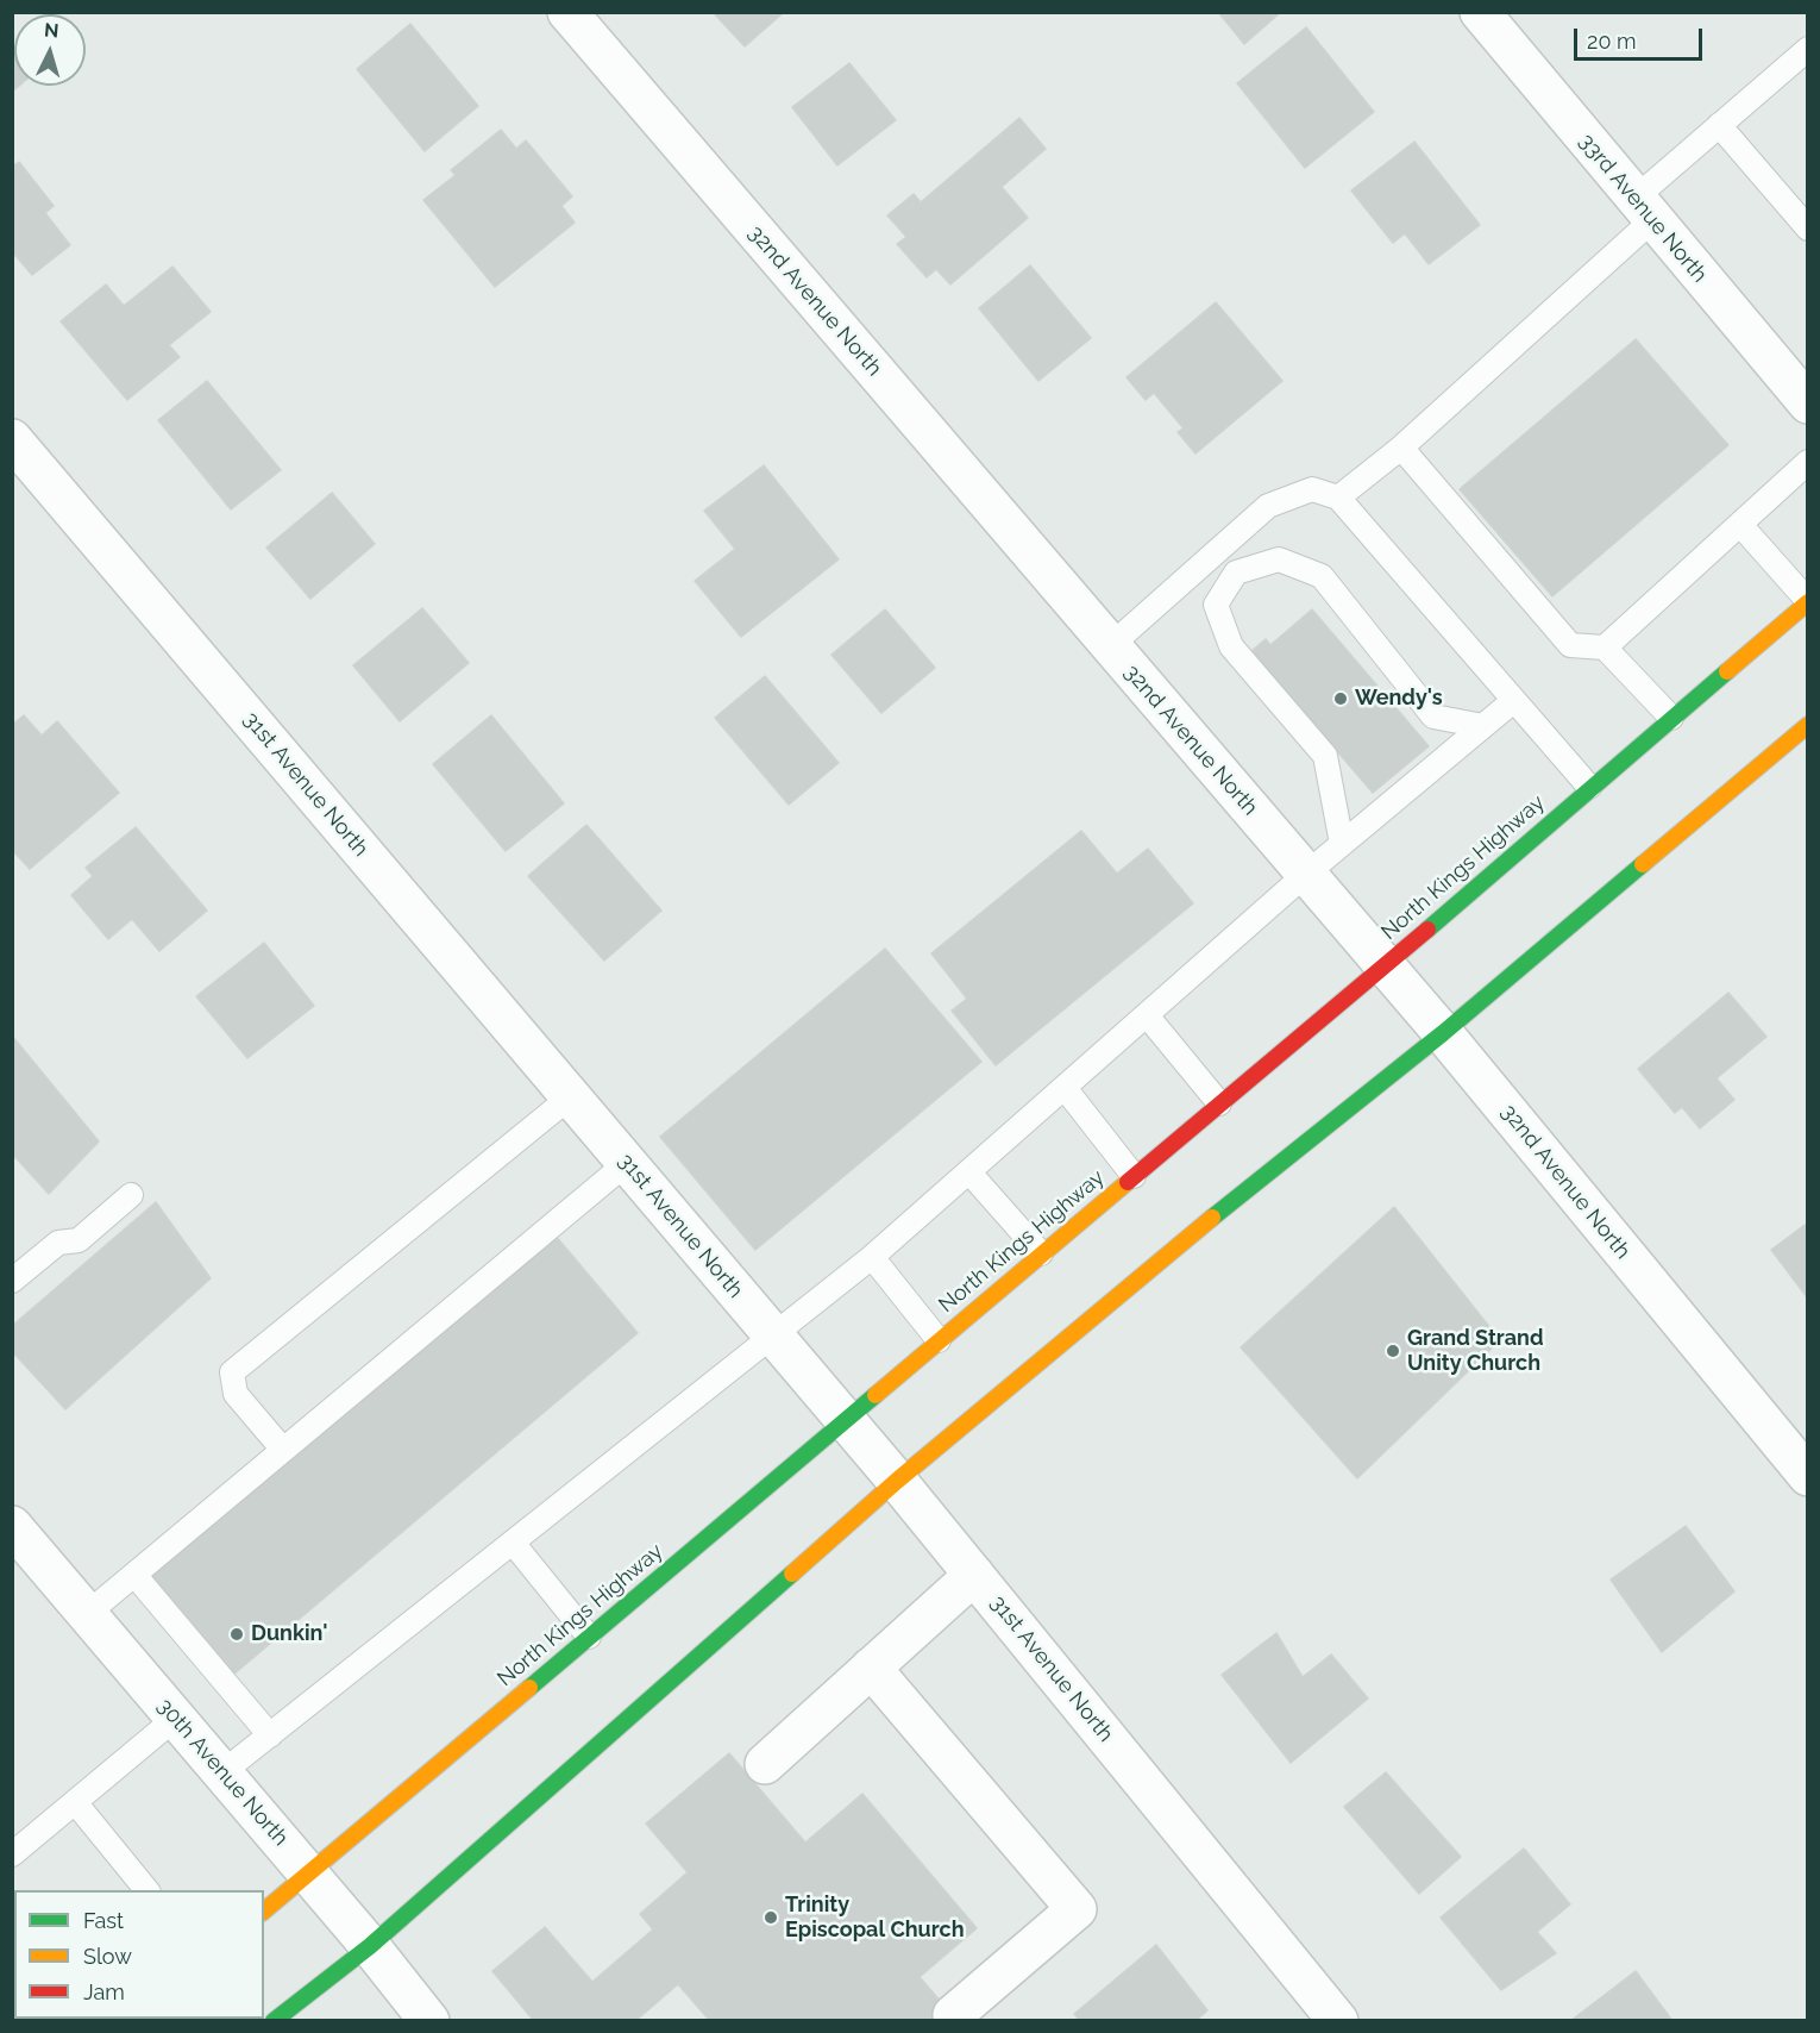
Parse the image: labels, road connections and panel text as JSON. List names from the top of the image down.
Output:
{
  "streets": {
    "main road": ["North Kings Highway"],
    "street": [
      "33rd Avenue North",
      "32nd Avenue North",
      "31st Avenue North",
      "30th Avenue North"
    ]
  },
  "crossings": [
    ["32nd Avenue North", "North Kings Highway"],
    ["31st Avenue North", "North Kings Highway"],
    ["North Kings Highway", "30th Avenue North"]
  ],
  "places": [
    "Wendy's",
    "Grand Strand Unity Church",
    "Dunkin'",
    "Trinity Episcopal Church"
  ],
  "legend": ["Fast", "Slow", "Jam"],
  "scale_bar": "20 m",
  "north": "top"
}
